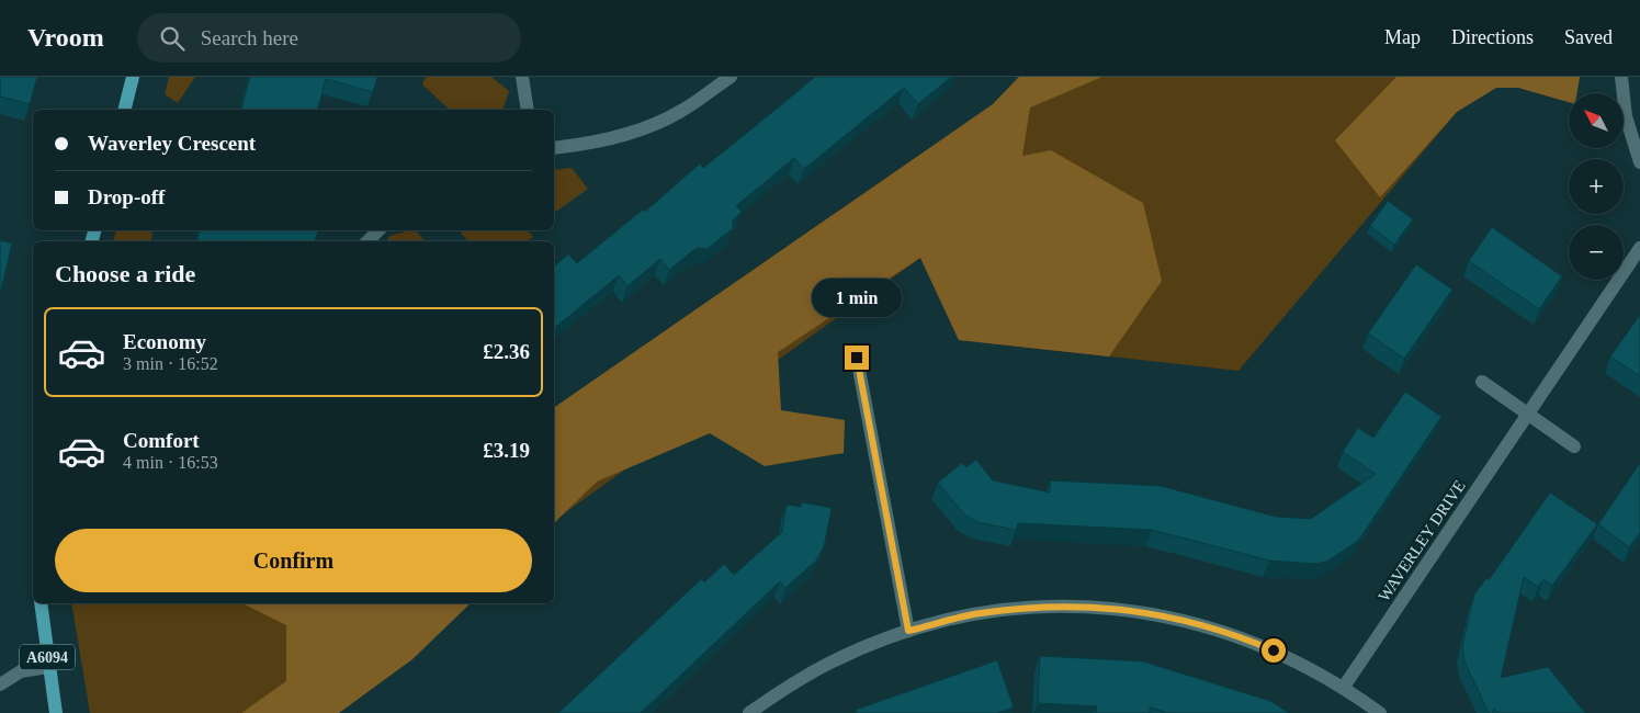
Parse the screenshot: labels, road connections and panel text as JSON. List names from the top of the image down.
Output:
{
  "streets": {
    "main road": ["A6094"],
    "street": ["WAVERLEY DRIVE"]
  },
  "north": "top left",
  "page": {
    "header": "Vroom",
    "search": "Search here",
    "nav": ["Map", "Directions", "Saved"],
    "map_buttons": ["+", "−"],
    "banner": ["Waverley Crescent", "Drop-off"],
    "heading": "Choose a ride",
    "bubble": "1 min",
    "list": [
      {
        "name": "Economy",
        "note": "3 min · 16:52",
        "value": "£2.36"
      },
      {
        "name": "Comfort",
        "note": "4 min · 16:53",
        "value": "£3.19"
      }
    ],
    "buttons": "Confirm"
  }
}
